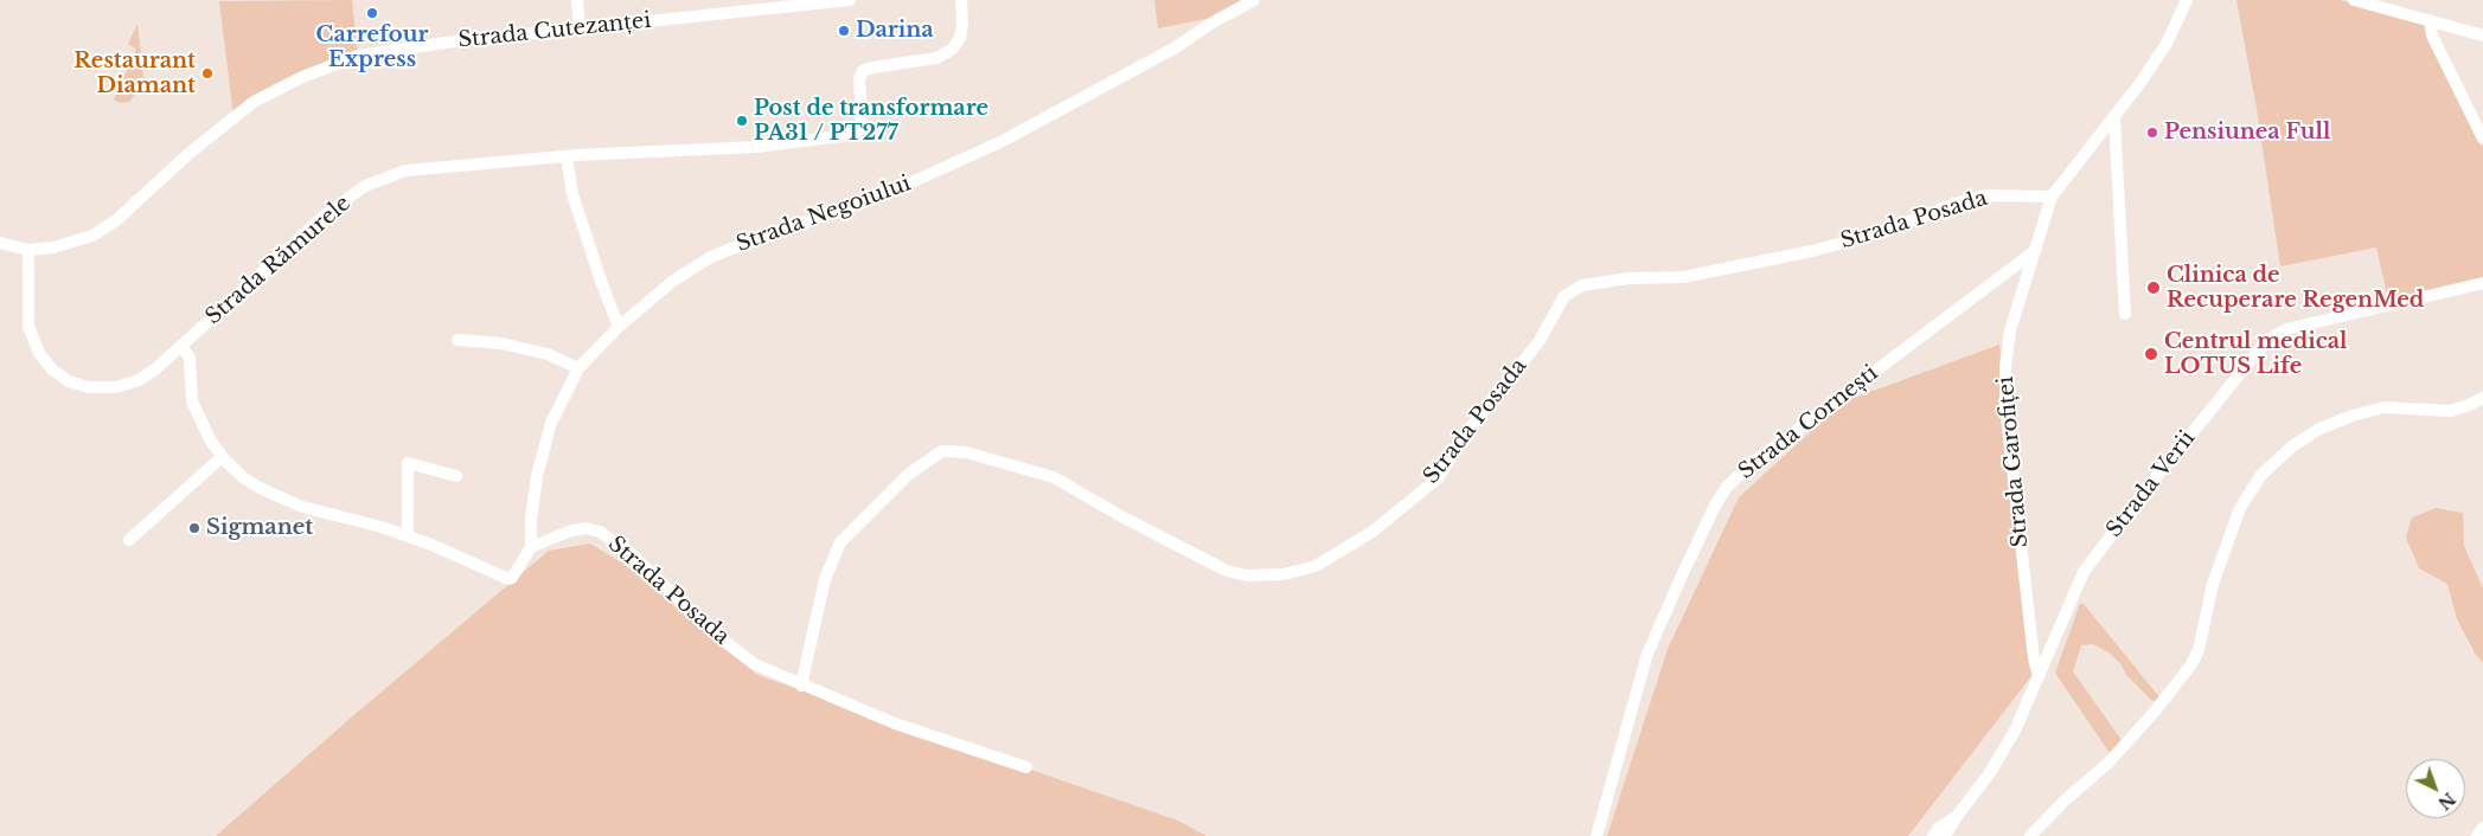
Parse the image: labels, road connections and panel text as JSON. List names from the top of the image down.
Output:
{
  "streets": {
    "street": [
      "Strada Cutezanței",
      "Strada Negoiului",
      "Strada Posada",
      "Strada Rămurele",
      "Strada Cornești",
      "Strada Garofiței",
      "Strada Verii"
    ]
  },
  "crossings": [
    ["Strada Cutezanței", "Strada Rămurele"],
    ["Strada Negoiului", "Strada Posada"],
    ["Strada Cornești", "Strada Garofiței"],
    ["Strada Garofiței", "Strada Verii"]
  ],
  "places": [
    "Carrefour Express",
    "Darina",
    "Restaurant Diamant",
    "Post de transformare PA31 / PT277",
    "Pensiunea Full",
    "Clinica de Recuperare RegenMed",
    "Centrul medical LOTUS Life",
    "Sigmanet"
  ],
  "north": "bottom right"
}
